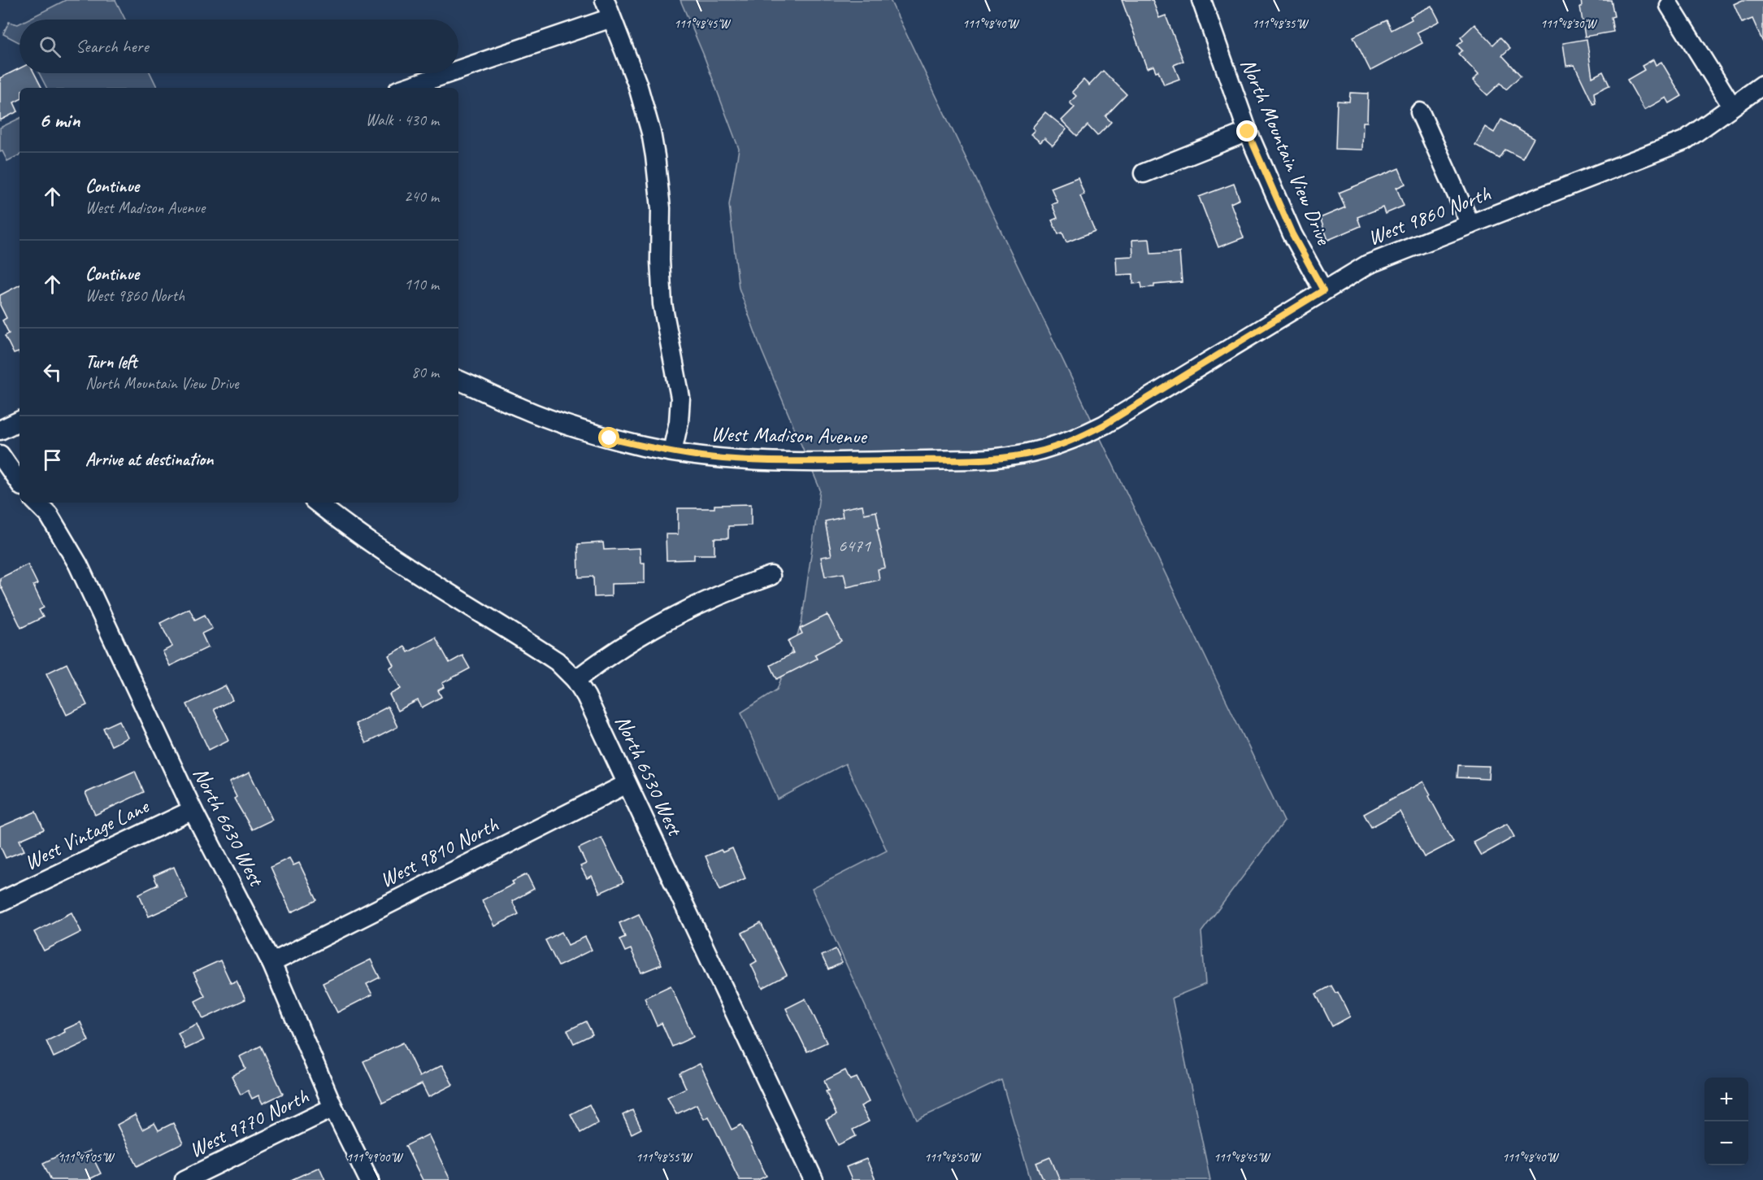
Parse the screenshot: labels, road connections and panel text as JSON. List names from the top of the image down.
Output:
{
  "streets": {
    "street": [
      "North Mountain View Drive",
      "West 9860 North",
      "West Madison Avenue",
      "North 6530 West",
      "North 6630 West",
      "West Vintage Lane",
      "West 9810 North",
      "West 9770 North"
    ]
  },
  "crossings": [
    ["North Mountain View Drive", "West 9860 North"],
    ["West 9860 North", "West Madison Avenue"],
    ["North 6530 West", "West 9810 North"],
    ["North 6630 West", "West Vintage Lane"],
    ["North 6630 West", "West 9810 North"],
    ["North 6630 West", "West 9770 North"]
  ],
  "house_numbers": ["6471"],
  "page": {
    "search": "Search here",
    "heading": ["6 min", "Walk · 430 m"],
    "list": [
      ["Continue", "West Madison Avenue", "240 m"],
      ["Continue", "West 9860 North", "110 m"],
      ["Turn left", "North Mountain View Drive", "80 m"],
      "Arrive at destination"
    ],
    "map_buttons": ["+", "−"]
  },
  "coordinates": [
    "111°48'35\"W",
    "111°48'30\"W",
    "111°48'45\"W",
    "111°48'40\"W",
    "111°49'05\"W",
    "111°49'00\"W",
    "111°48'55\"W",
    "111°48'50\"W"
  ]
}
